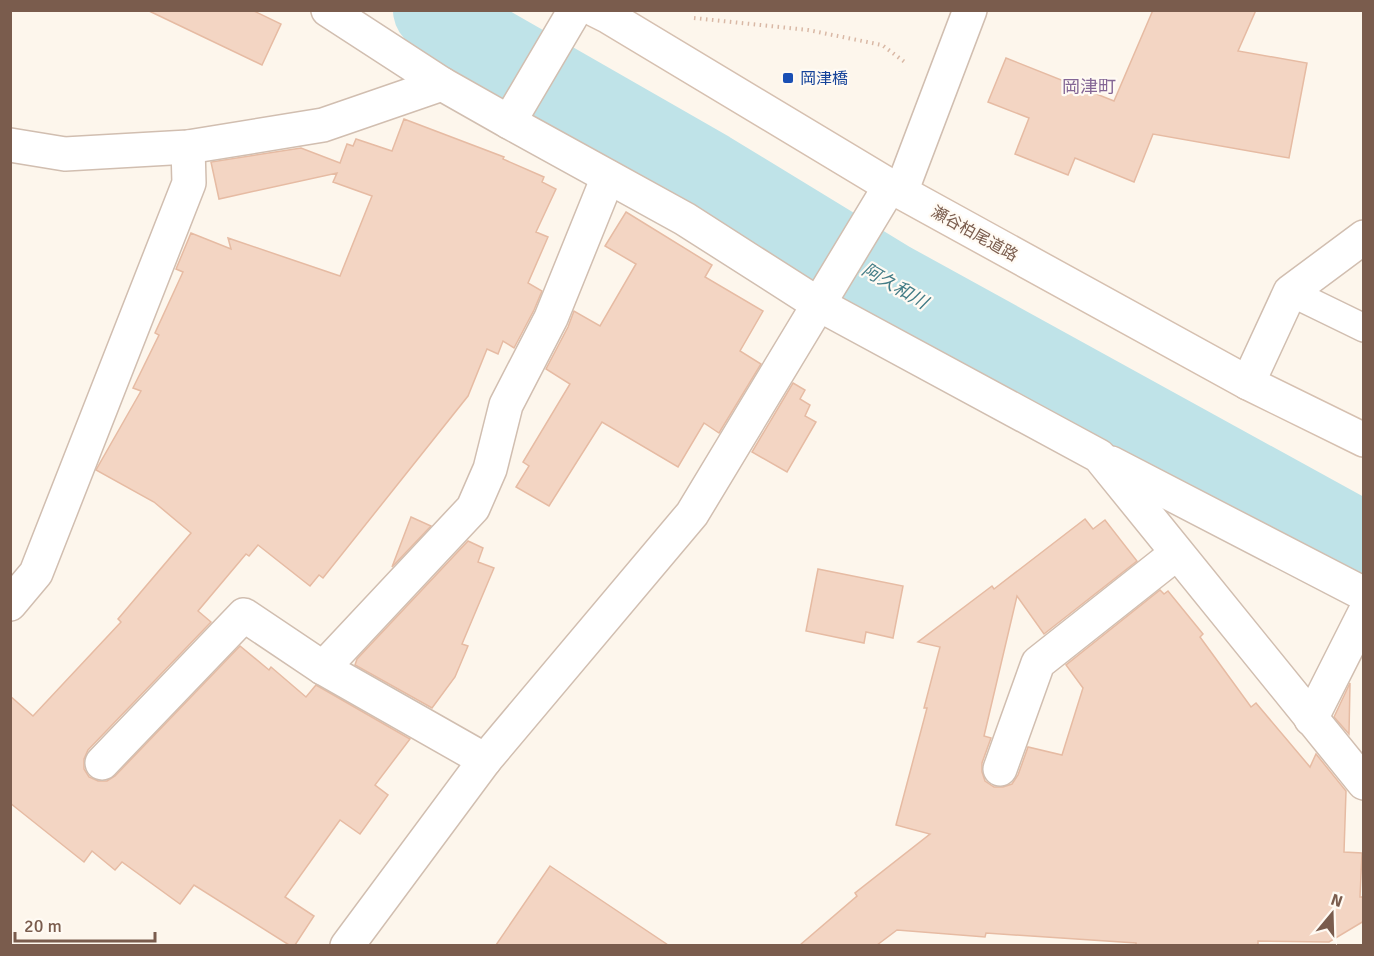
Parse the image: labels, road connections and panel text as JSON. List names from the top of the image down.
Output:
{
  "streets": {
    "street": ["瀬谷柏尾道路"]
  },
  "districts": ["岡津町"],
  "water": ["阿久和川"],
  "places": {
    "transit": ["岡津橋"]
  },
  "scale_bar": "20 m",
  "north": "top"
}
